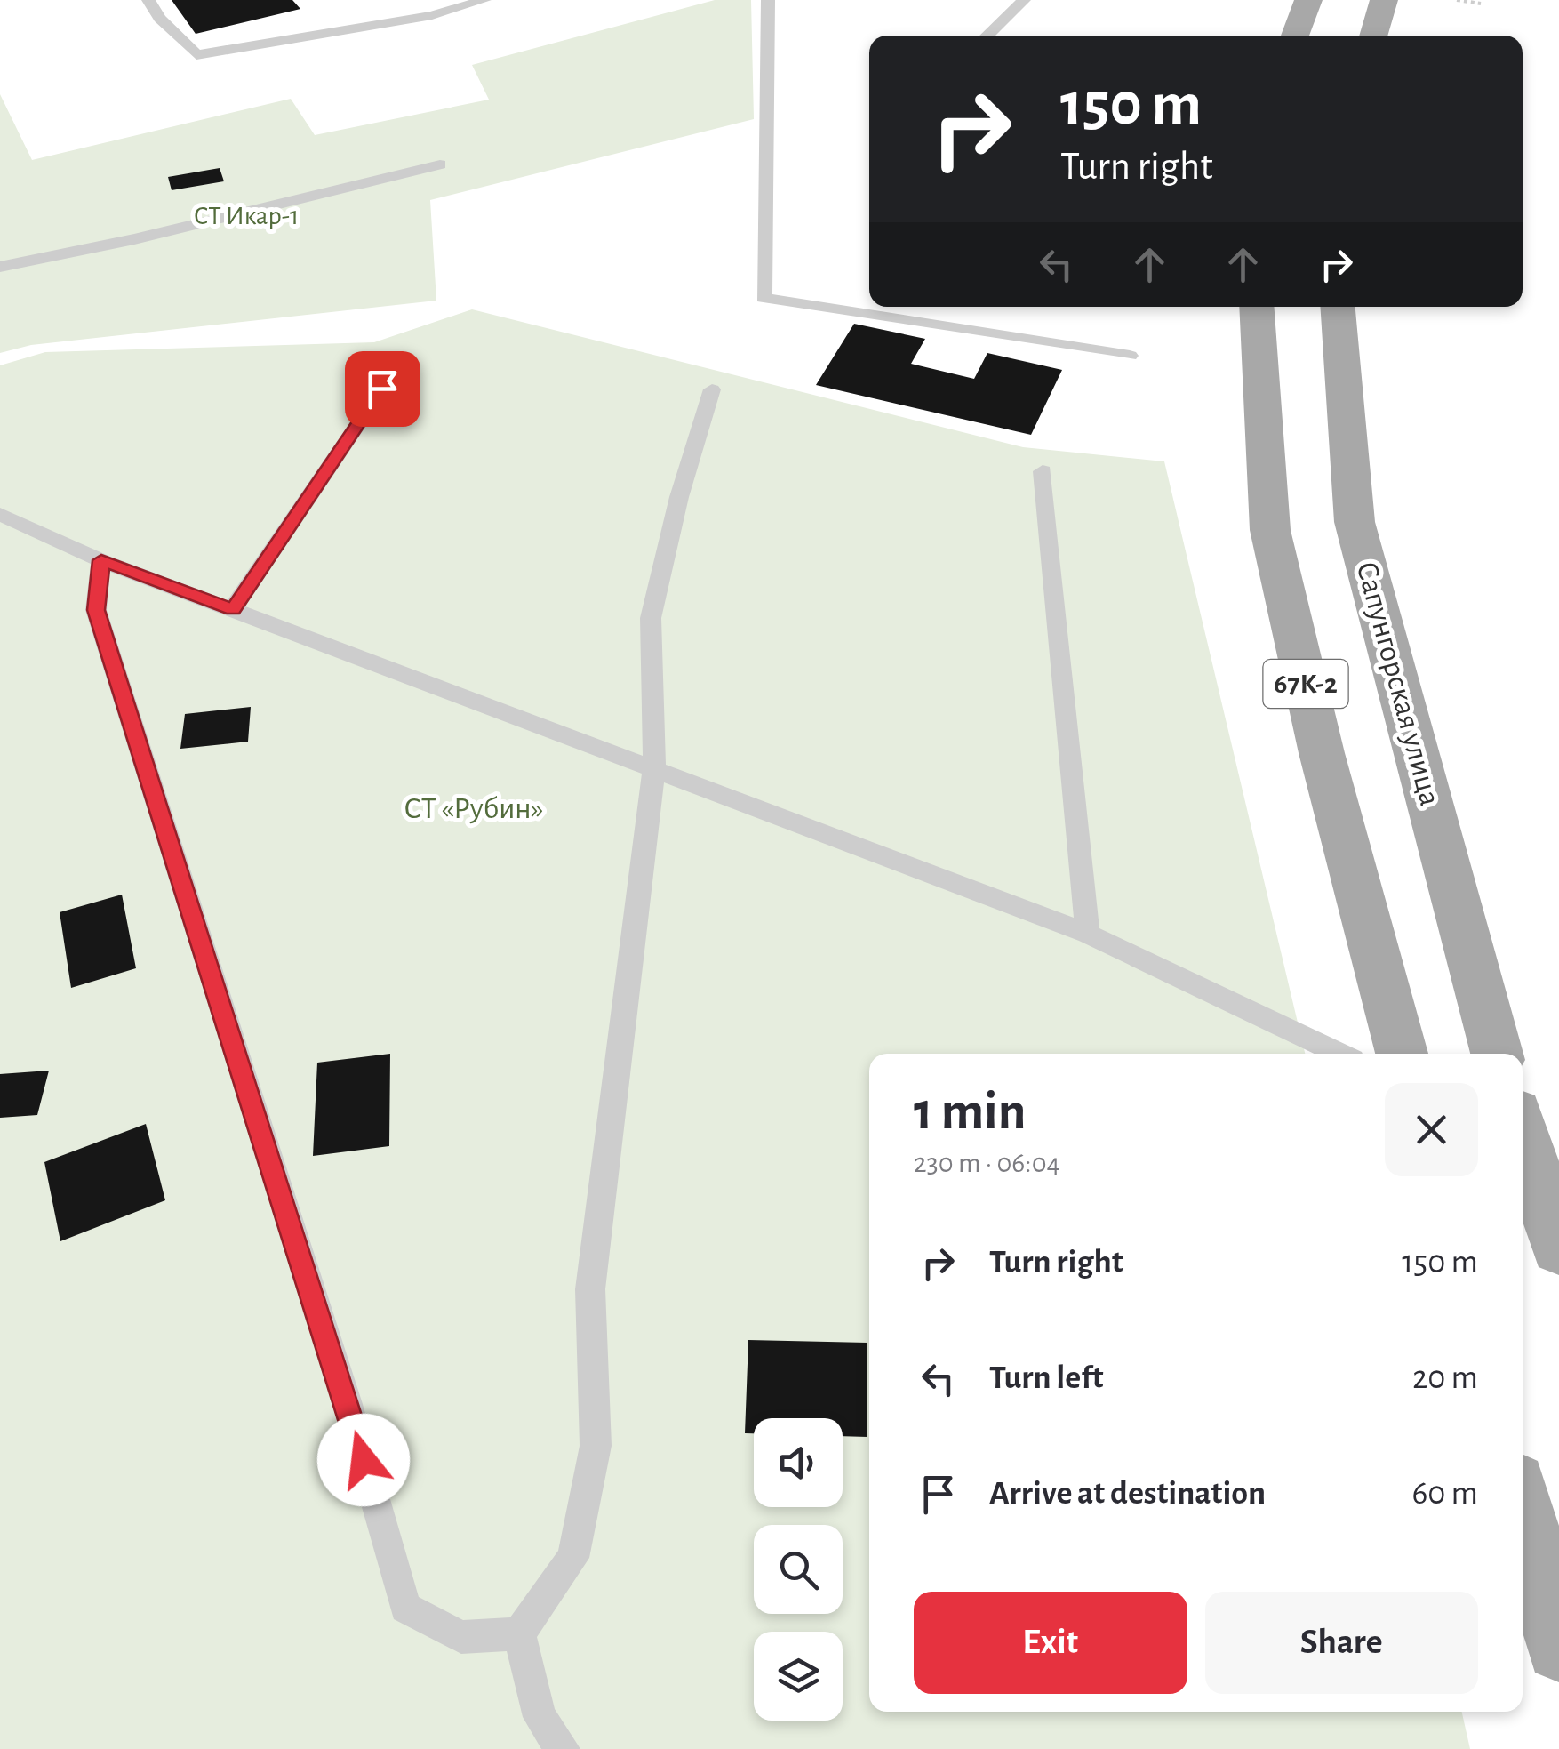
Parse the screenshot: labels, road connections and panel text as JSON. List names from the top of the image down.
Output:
{
  "streets": {
    "main road": ["67К-2", "Сапунгорская улица"]
  },
  "parks": ["СТ Икар-1", "СТ «Рубин»"],
  "page": {
    "turn": ["150 m", "Turn right"],
    "heading": ["1 min", "230 m · 06:04"],
    "list": [
      {
        "name": "Turn right",
        "value": "150 m"
      },
      {
        "name": "Turn left",
        "value": "20 m"
      },
      {
        "name": "Arrive at destination",
        "value": "60 m"
      }
    ],
    "buttons": ["Exit", "Share"]
  }
}
